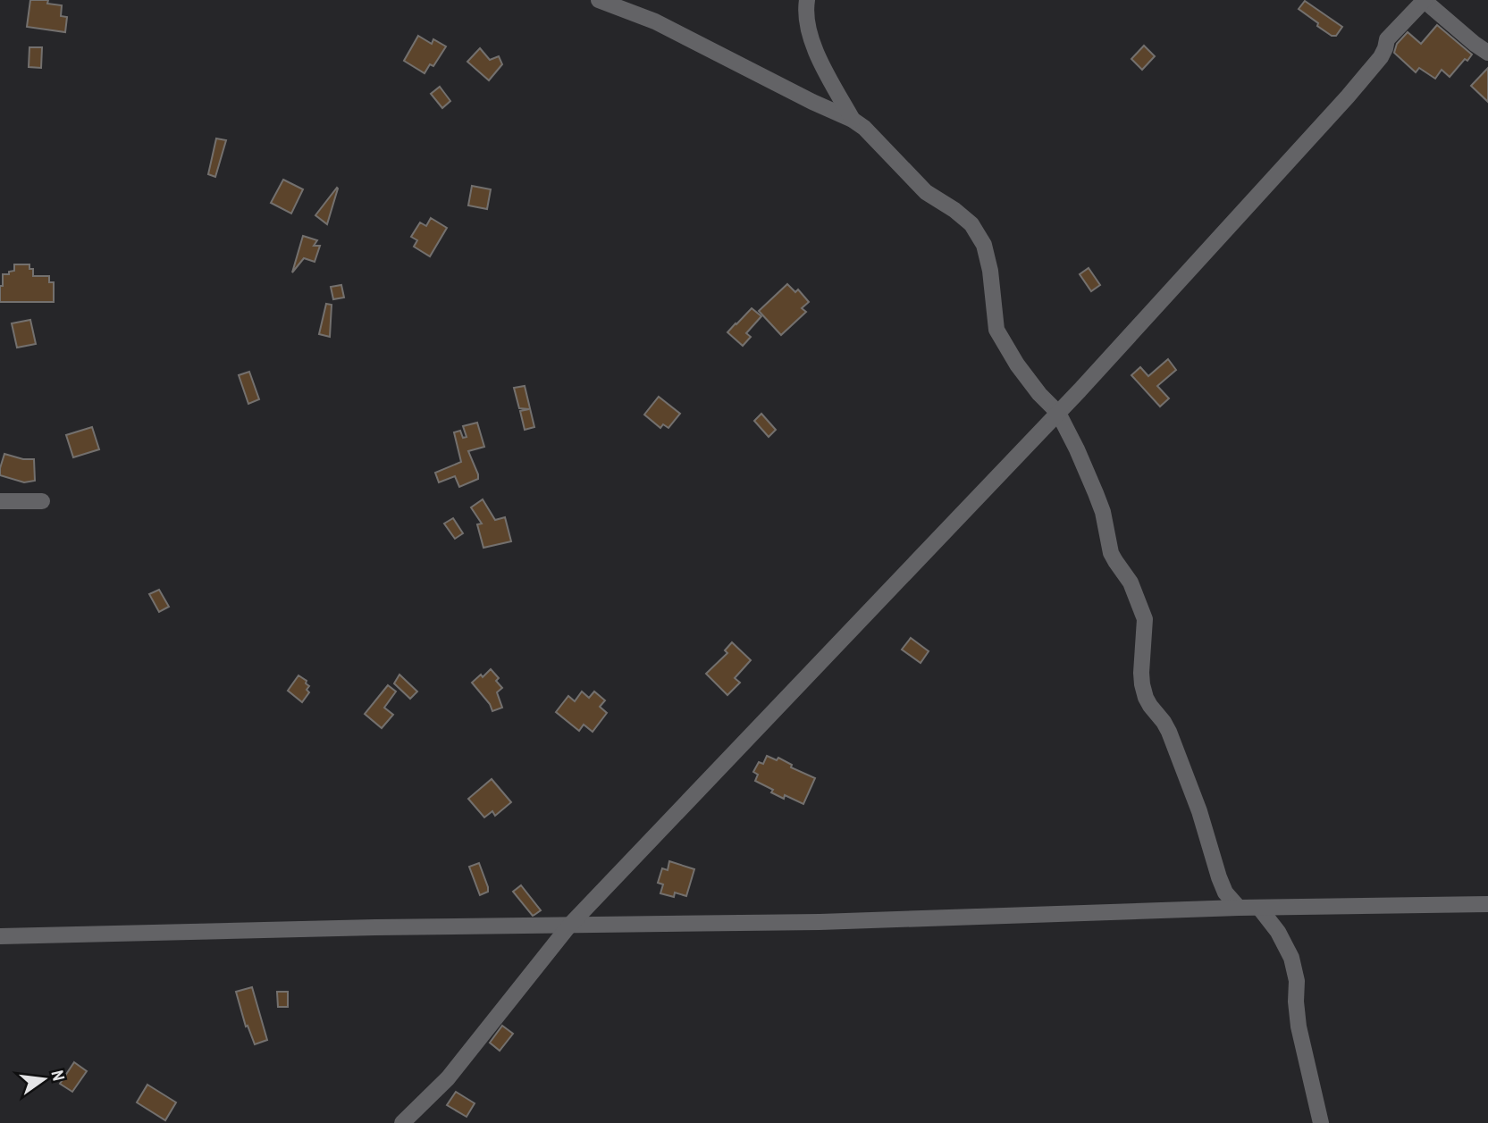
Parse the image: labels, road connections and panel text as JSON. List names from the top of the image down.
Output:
{
  "north": "right"
}
